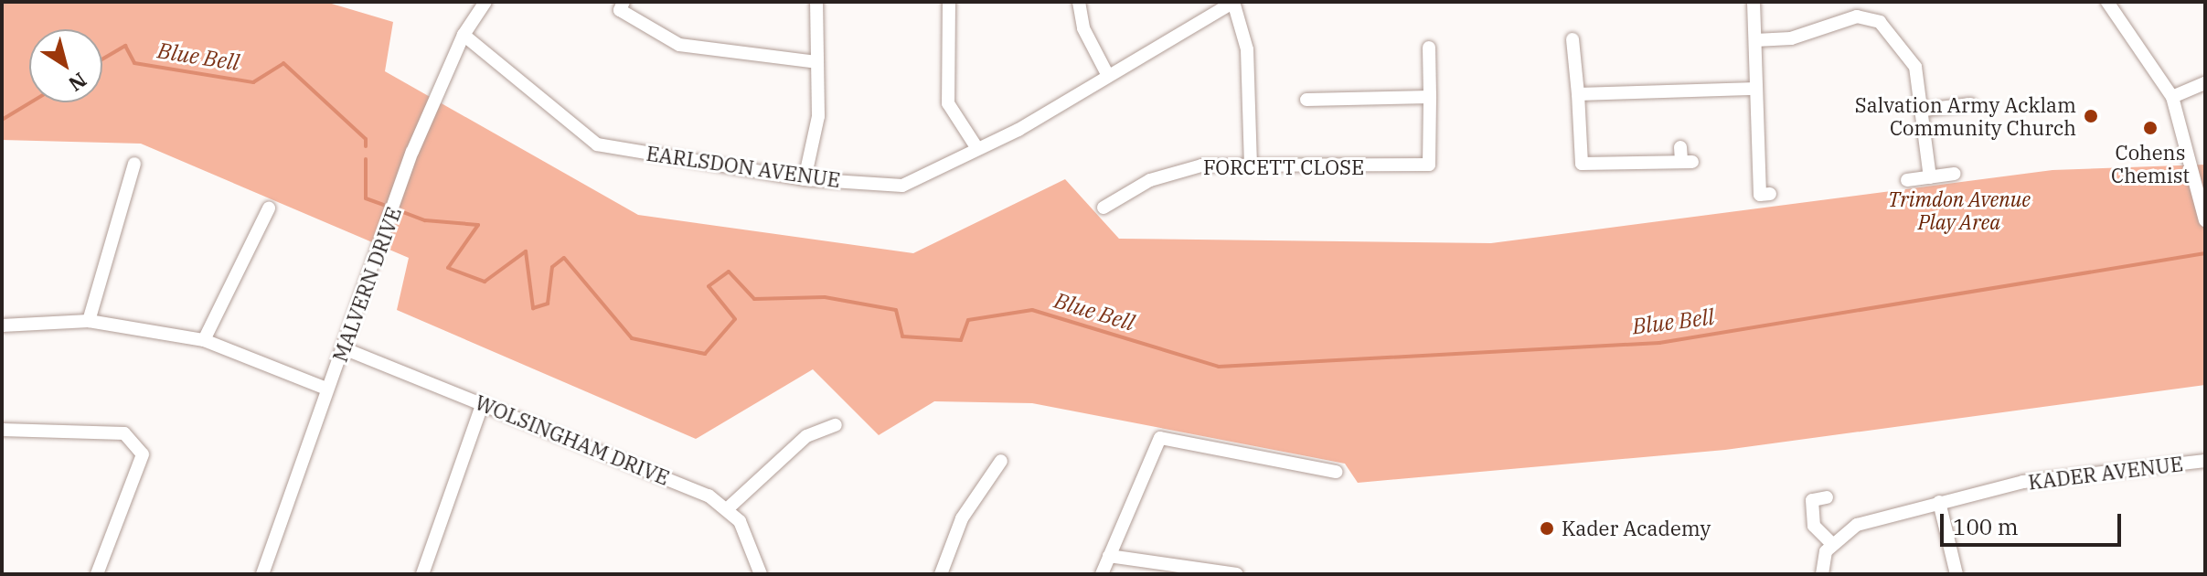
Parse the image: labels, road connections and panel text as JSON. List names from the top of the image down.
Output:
{
  "streets": {
    "street": [
      "EARLSDON AVENUE",
      "FORCETT CLOSE",
      "MALVERN DRIVE",
      "WOLSINGHAM DRIVE",
      "KADER AVENUE"
    ]
  },
  "crossings": [
    ["EARLSDON AVENUE", "MALVERN DRIVE"],
    ["MALVERN DRIVE", "WOLSINGHAM DRIVE"]
  ],
  "water": ["Blue Bell"],
  "parks": ["Trimdon Avenue Play Area"],
  "places": ["Salvation Army Acklam Community Church", "Cohens Chemist", "Kader Academy"],
  "scale_bar": "100 m",
  "north": "bottom right"
}
